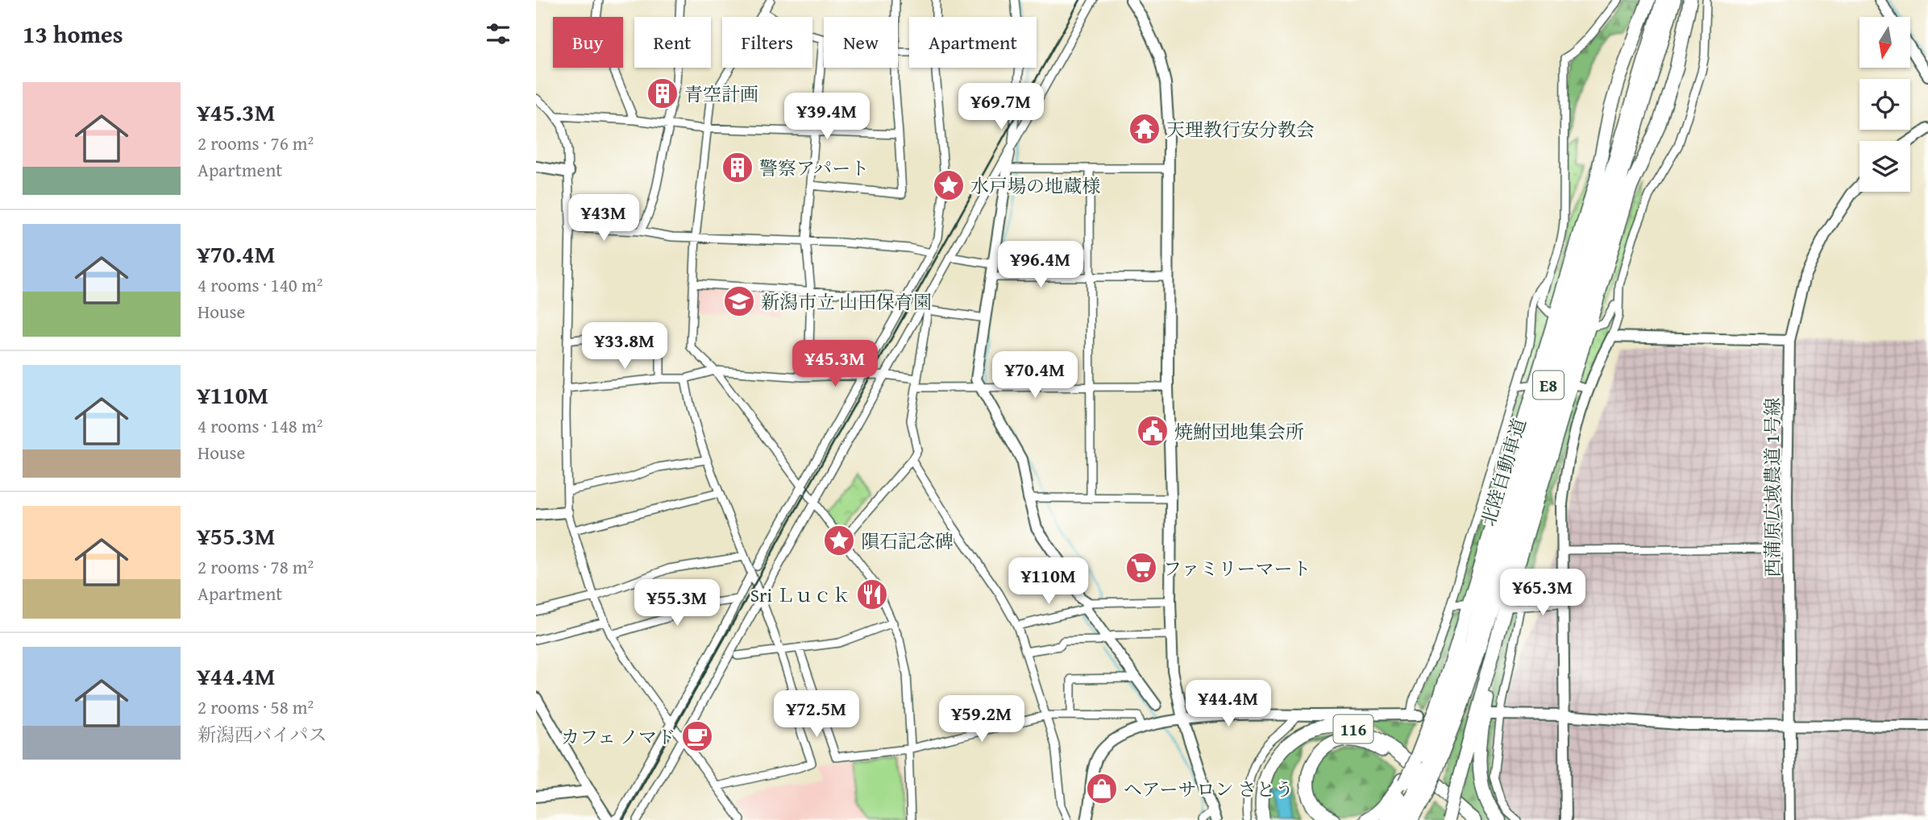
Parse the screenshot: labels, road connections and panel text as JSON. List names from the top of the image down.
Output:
{
  "streets": {
    "highway": ["E8", "北陸自動車道", "116"],
    "street": ["西蒲原広域農道 1号線"]
  },
  "places": {
    "building": ["青空計画", "警察アパート"],
    "temple": ["天理教行安分教会"],
    "place": ["水戸場の地蔵様", "隕石記念碑"],
    "school or university": ["新潟市立 山田保育園"],
    "public building": ["焼鮒団地集会所"],
    "supermarket": ["ファミリーマート"],
    "restaurant": ["Sri Ｌｕｃｋ"],
    "cafe": ["カフェ ノマド"],
    "shop": ["ヘアーサロン さとう"]
  },
  "north": "bottom",
  "page": {
    "heading": "13 homes",
    "chip": [
      "Buy",
      "Rent",
      "Filters",
      "New",
      "Apartment"
    ],
    "list": [
      {
        "name": "¥45.3M",
        "note": "2 rooms · 76 m² · Apartment"
      },
      {
        "name": "¥70.4M",
        "note": "4 rooms · 140 m² · House"
      },
      {
        "name": "¥110M",
        "note": "4 rooms · 148 m² · House"
      },
      {
        "name": "¥55.3M",
        "note": "2 rooms · 78 m² · Apartment"
      },
      {
        "name": "¥44.4M",
        "note": "2 rooms · 58 m² · 新潟西バイパス"
      }
    ],
    "price": [
      "¥69.7M",
      "¥39.4M",
      "¥43M",
      "¥96.4M",
      "¥33.8M",
      "¥45.3M",
      "¥70.4M",
      "¥110M",
      "¥65.3M",
      "¥55.3M",
      "¥44.4M",
      "¥72.5M",
      "¥59.2M"
    ]
  }
}
